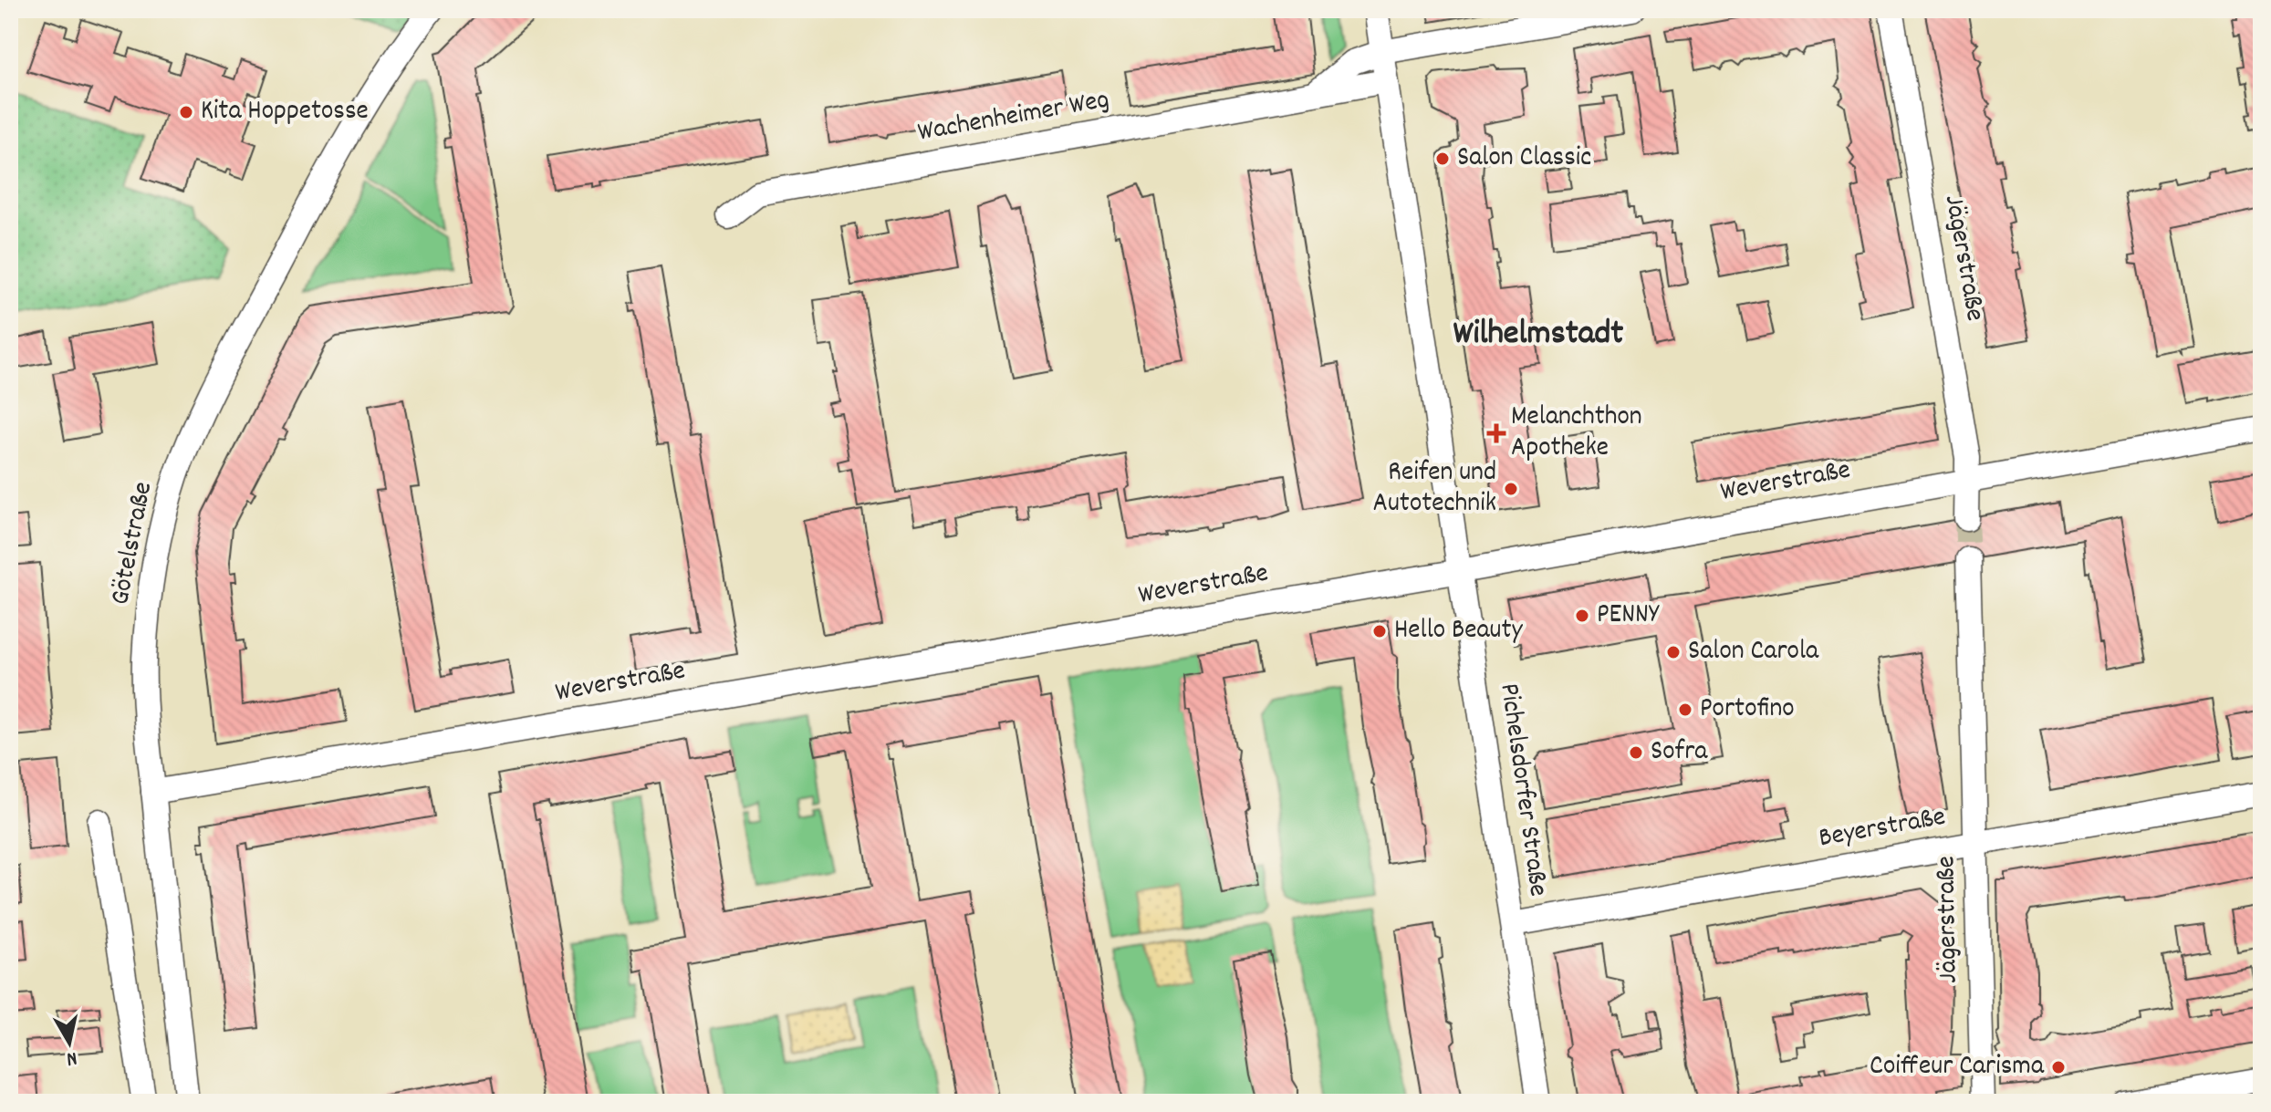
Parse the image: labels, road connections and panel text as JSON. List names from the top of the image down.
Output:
{
  "streets": {
    "street": [
      "Wachenheimer Weg",
      "Jägerstraße",
      "Weverstraße",
      "Götelstraße",
      "Pichelsdorfer Straße",
      "Beyerstraße"
    ]
  },
  "crossings": [
    ["Wachenheimer Weg", "Pichelsdorfer Straße"],
    ["Jägerstraße", "Weverstraße"],
    ["Jägerstraße", "Beyerstraße"],
    ["Weverstraße", "Götelstraße"],
    ["Weverstraße", "Pichelsdorfer Straße"],
    ["Pichelsdorfer Straße", "Beyerstraße"]
  ],
  "districts": ["Wilhelmstadt"],
  "places": {
    "other": [
      "Kita Hoppetosse",
      "Salon Classic",
      "Reifen und Autotechnik",
      "PENNY",
      "Hello Beauty",
      "Salon Carola",
      "Portofino",
      "Sofra",
      "Coiffeur Carisma"
    ],
    "health": ["Melanchthon Apotheke"]
  },
  "north": "bottom"
}
